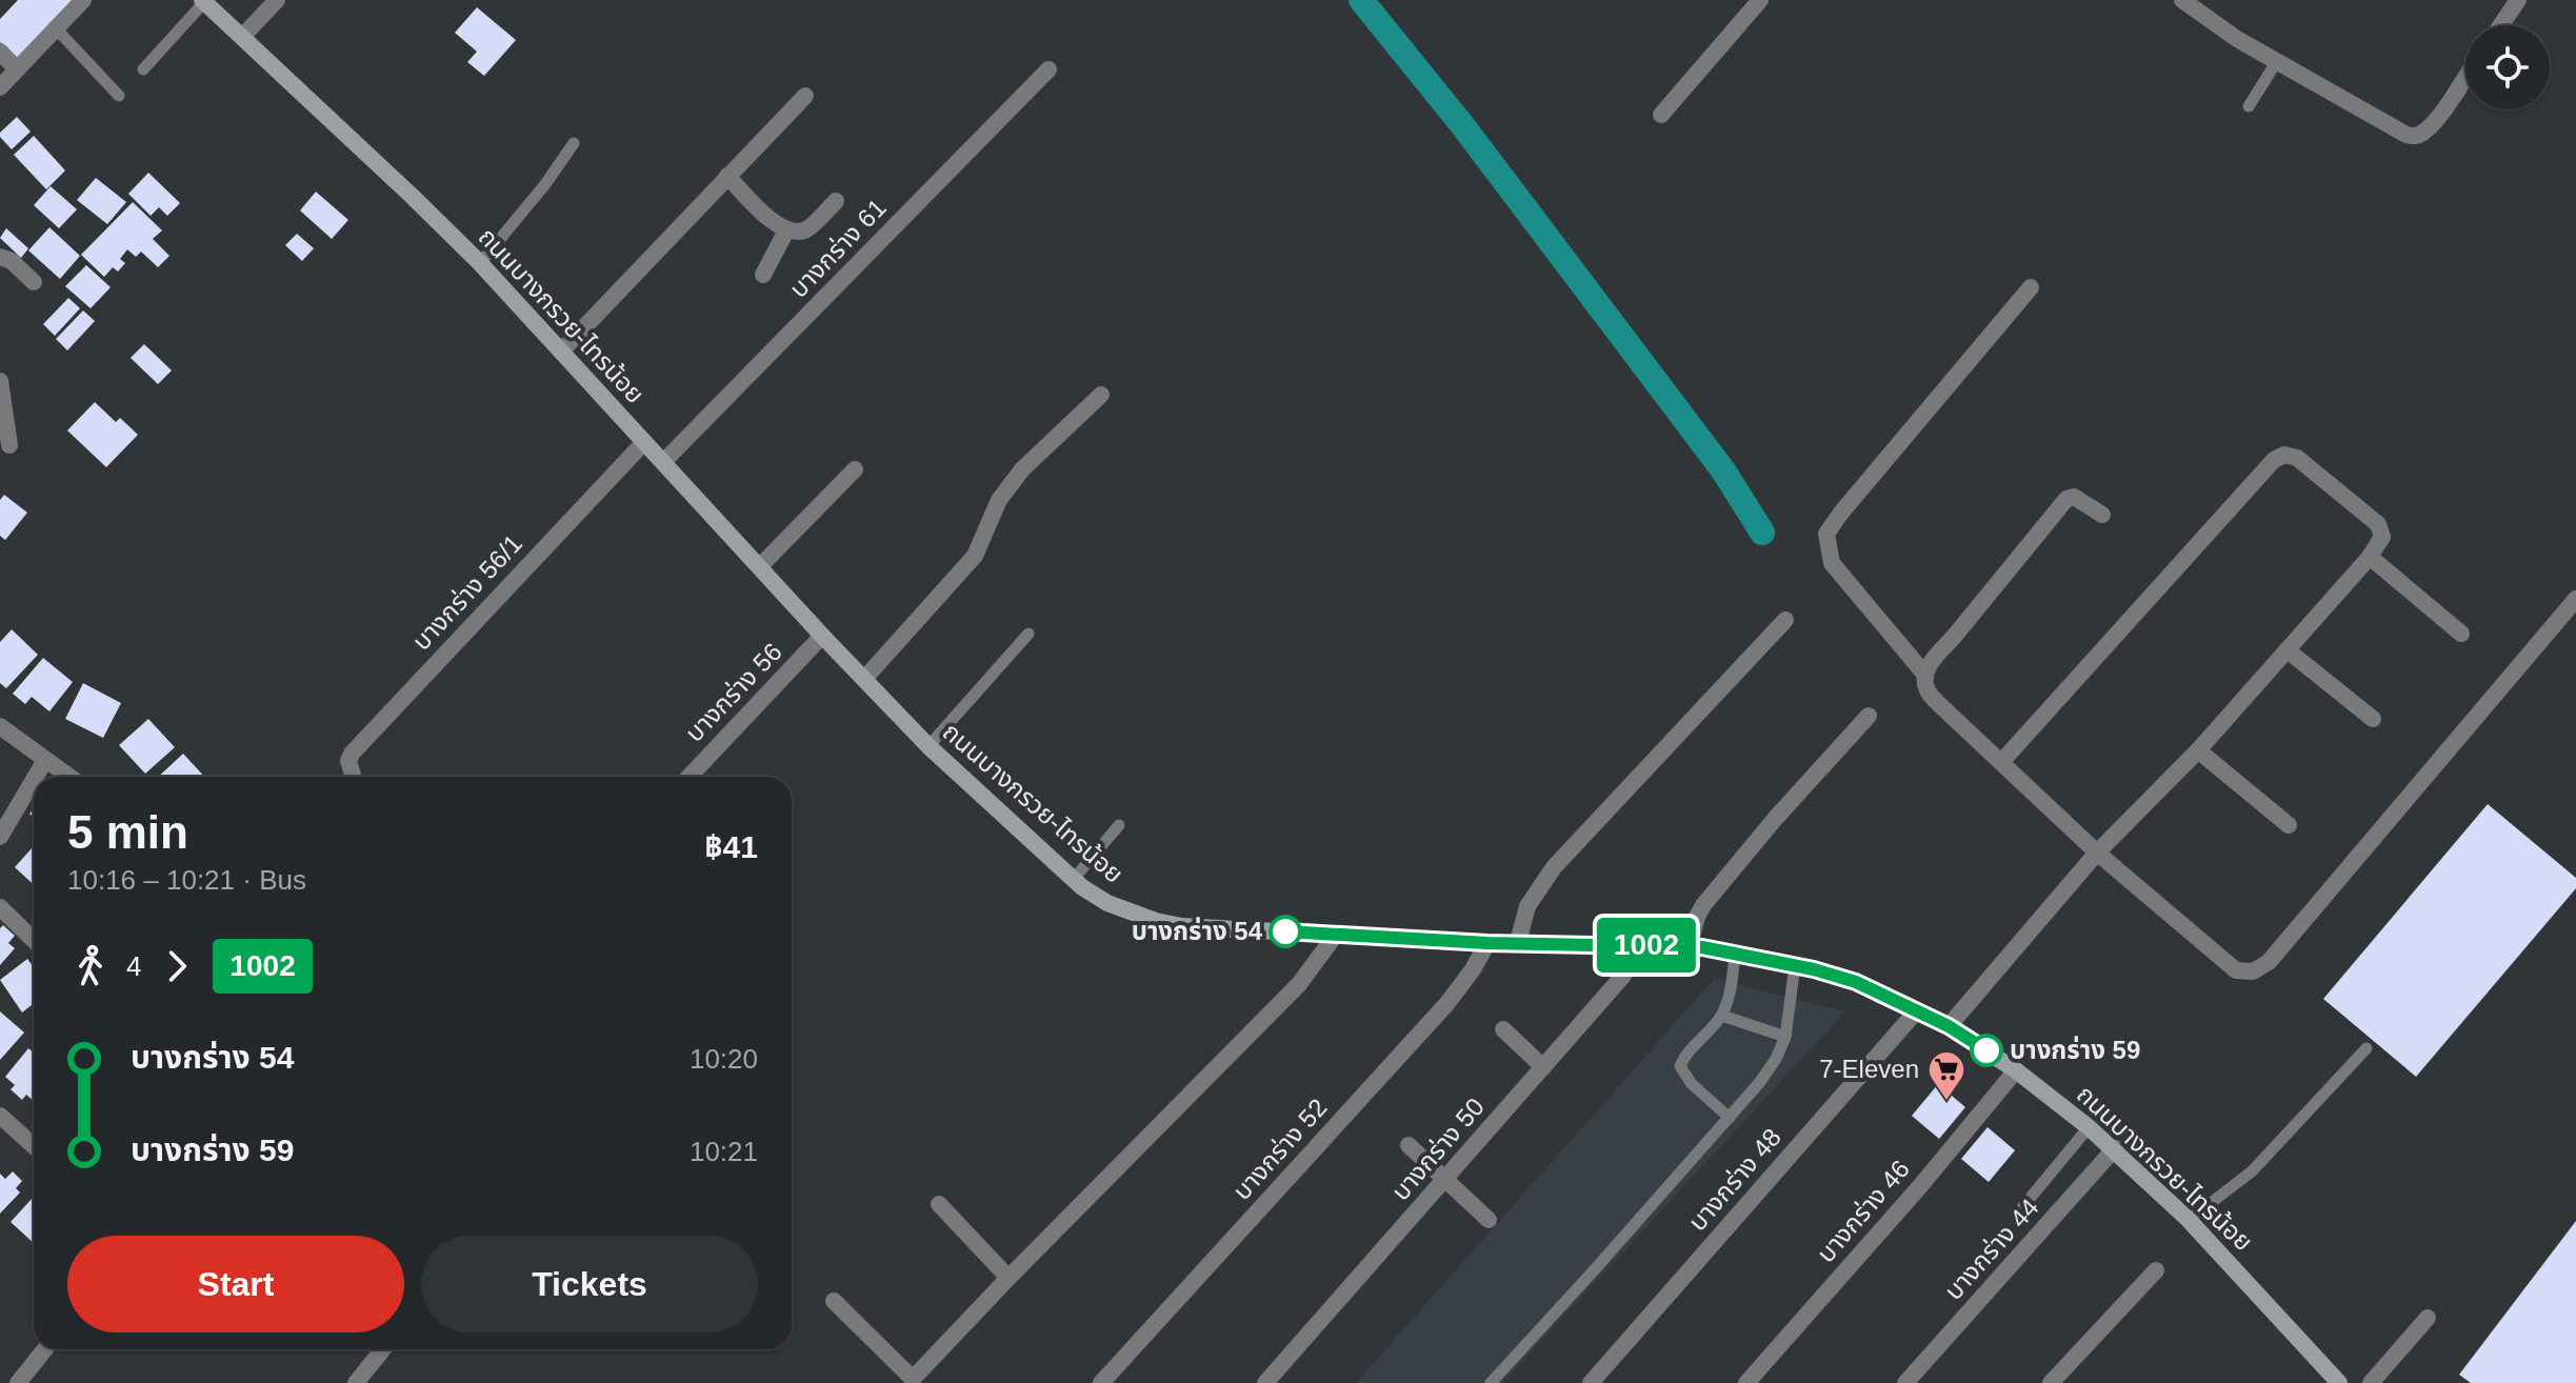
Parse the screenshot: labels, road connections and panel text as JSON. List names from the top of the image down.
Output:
{
  "streets": {
    "main road": ["ถนนบางกรวย-ไทรน้อย"],
    "street": [
      "บางกร่าง 61",
      "บางกร่าง 56/1",
      "บางกร่าง 56",
      "บางกร่าง 52",
      "บางกร่าง 50",
      "บางกร่าง 48",
      "บางกร่าง 46",
      "บางกร่าง 44"
    ]
  },
  "crossings": [
    ["บางกร่าง 61", "ถนนบางกรวย-ไทรน้อย"],
    ["ถนนบางกรวย-ไทรน้อย", "บางกร่าง 56/1"],
    ["ถนนบางกรวย-ไทรน้อย", "บางกร่าง 56"],
    ["ถนนบางกรวย-ไทรน้อย", "บางกร่าง 52"],
    ["ถนนบางกรวย-ไทรน้อย", "บางกร่าง 50"],
    ["ถนนบางกรวย-ไทรน้อย", "บางกร่าง 48"],
    ["ถนนบางกรวย-ไทรน้อย", "บางกร่าง 46"],
    ["ถนนบางกรวย-ไทรน้อย", "บางกร่าง 44"]
  ],
  "places": {
    "other": ["บางกร่าง 54", "บางกร่าง 59"],
    "supermarket": ["7-Eleven"]
  },
  "lines": ["bus line 1002"],
  "page": {
    "on_map": "1002",
    "heading": ["5 min", "10:16 – 10:21 · Bus", "฿41"],
    "legs": ["4", "1002"],
    "list": [
      {
        "name": "บางกร่าง 54",
        "value": "10:20"
      },
      {
        "name": "บางกร่าง 59",
        "value": "10:21"
      }
    ],
    "buttons": ["Start", "Tickets"]
  }
}
